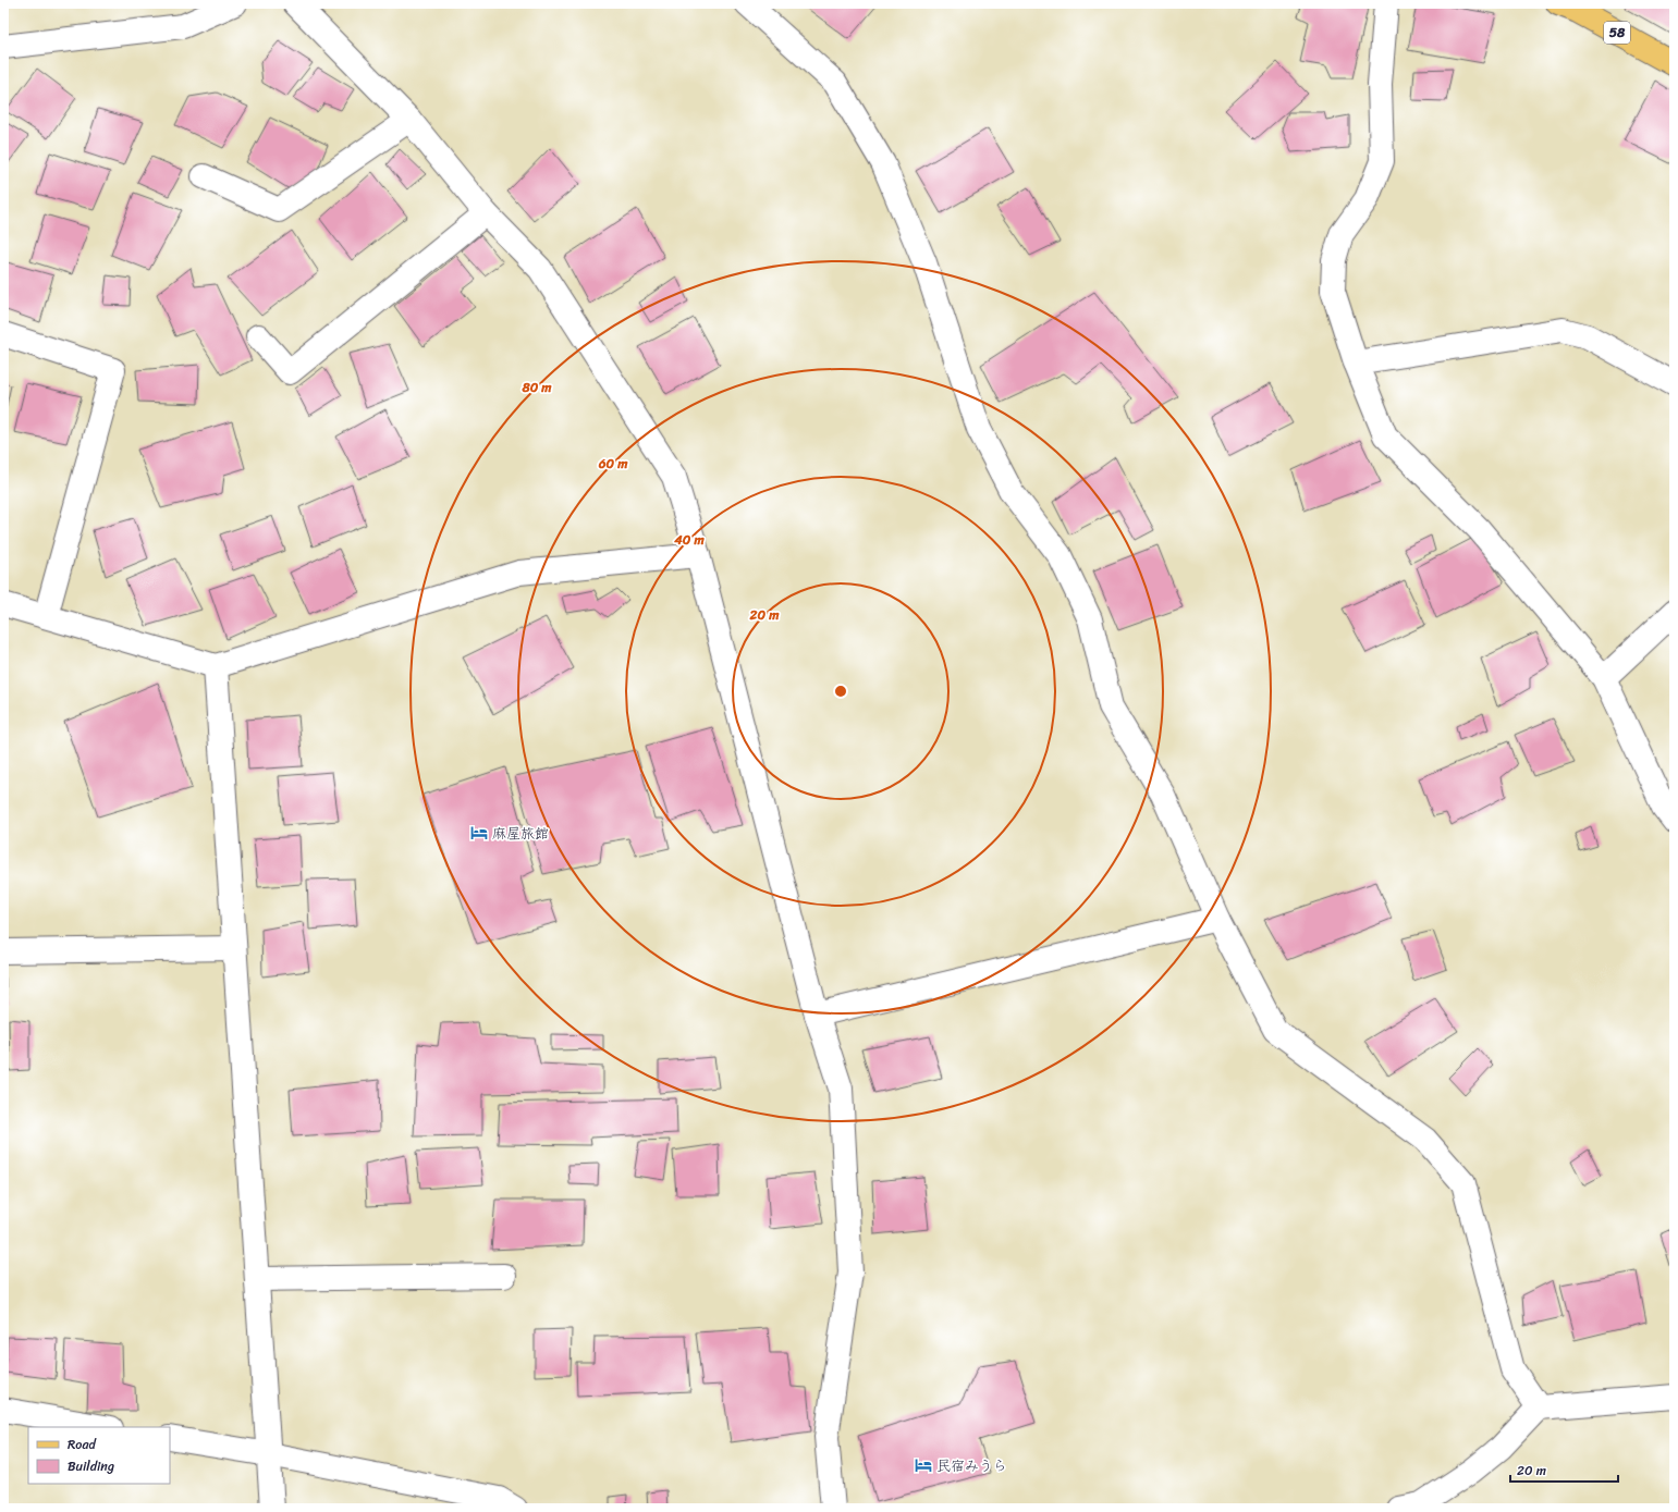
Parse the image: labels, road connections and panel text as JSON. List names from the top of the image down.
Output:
{
  "streets": {
    "main road": ["58"]
  },
  "places": {
    "hotel": ["麻屋旅館", "民宿みうら"]
  },
  "legend": ["Road", "Building"],
  "scale_bar": "20 m",
  "rings": [
    "80 m",
    "60 m",
    "40 m",
    "20 m"
  ]
}
